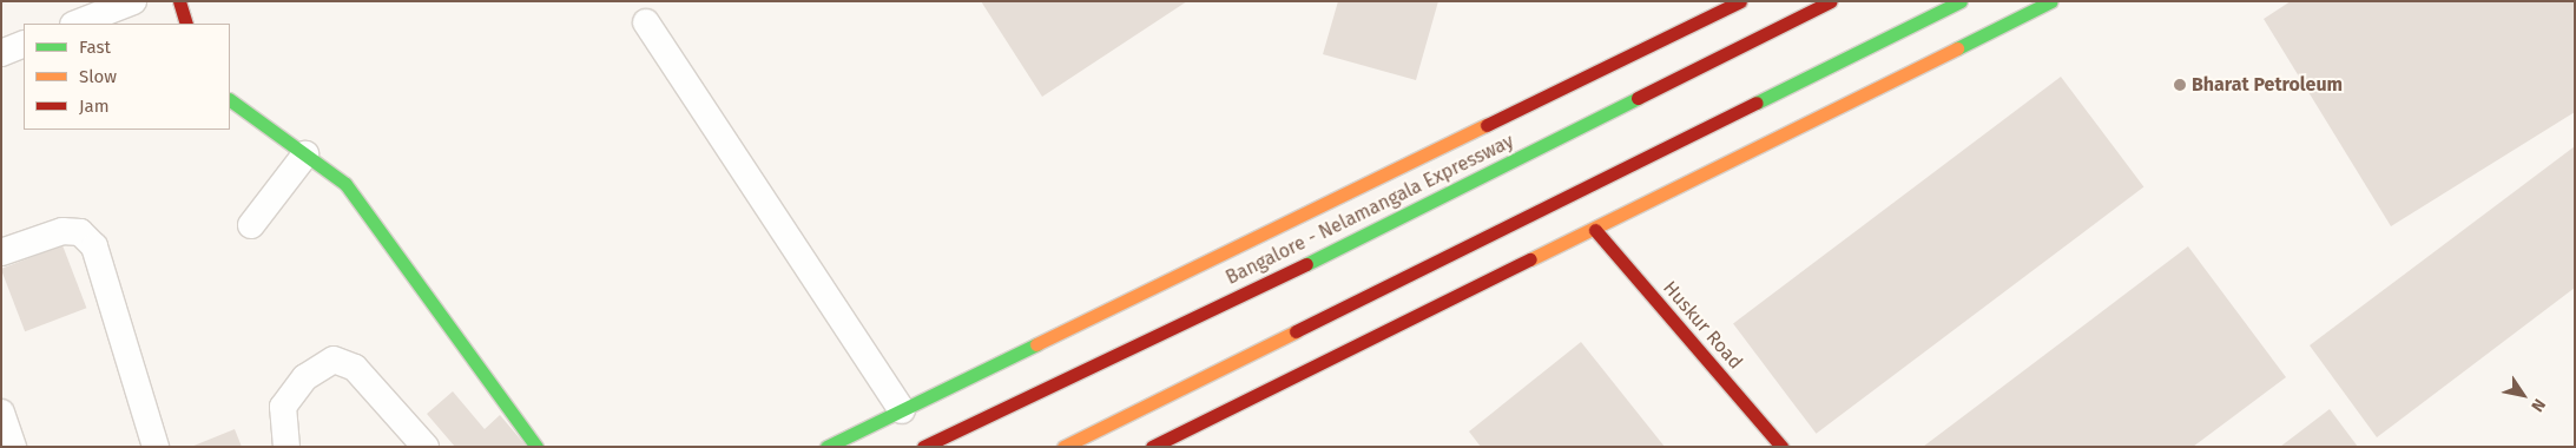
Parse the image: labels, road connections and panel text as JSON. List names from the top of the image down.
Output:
{
  "streets": {
    "main road": ["Bangalore - Nelamangala Expressway", "Huskur Road"]
  },
  "places": ["Bharat Petroleum"],
  "legend": ["Fast", "Slow", "Jam"],
  "north": "bottom right"
}
